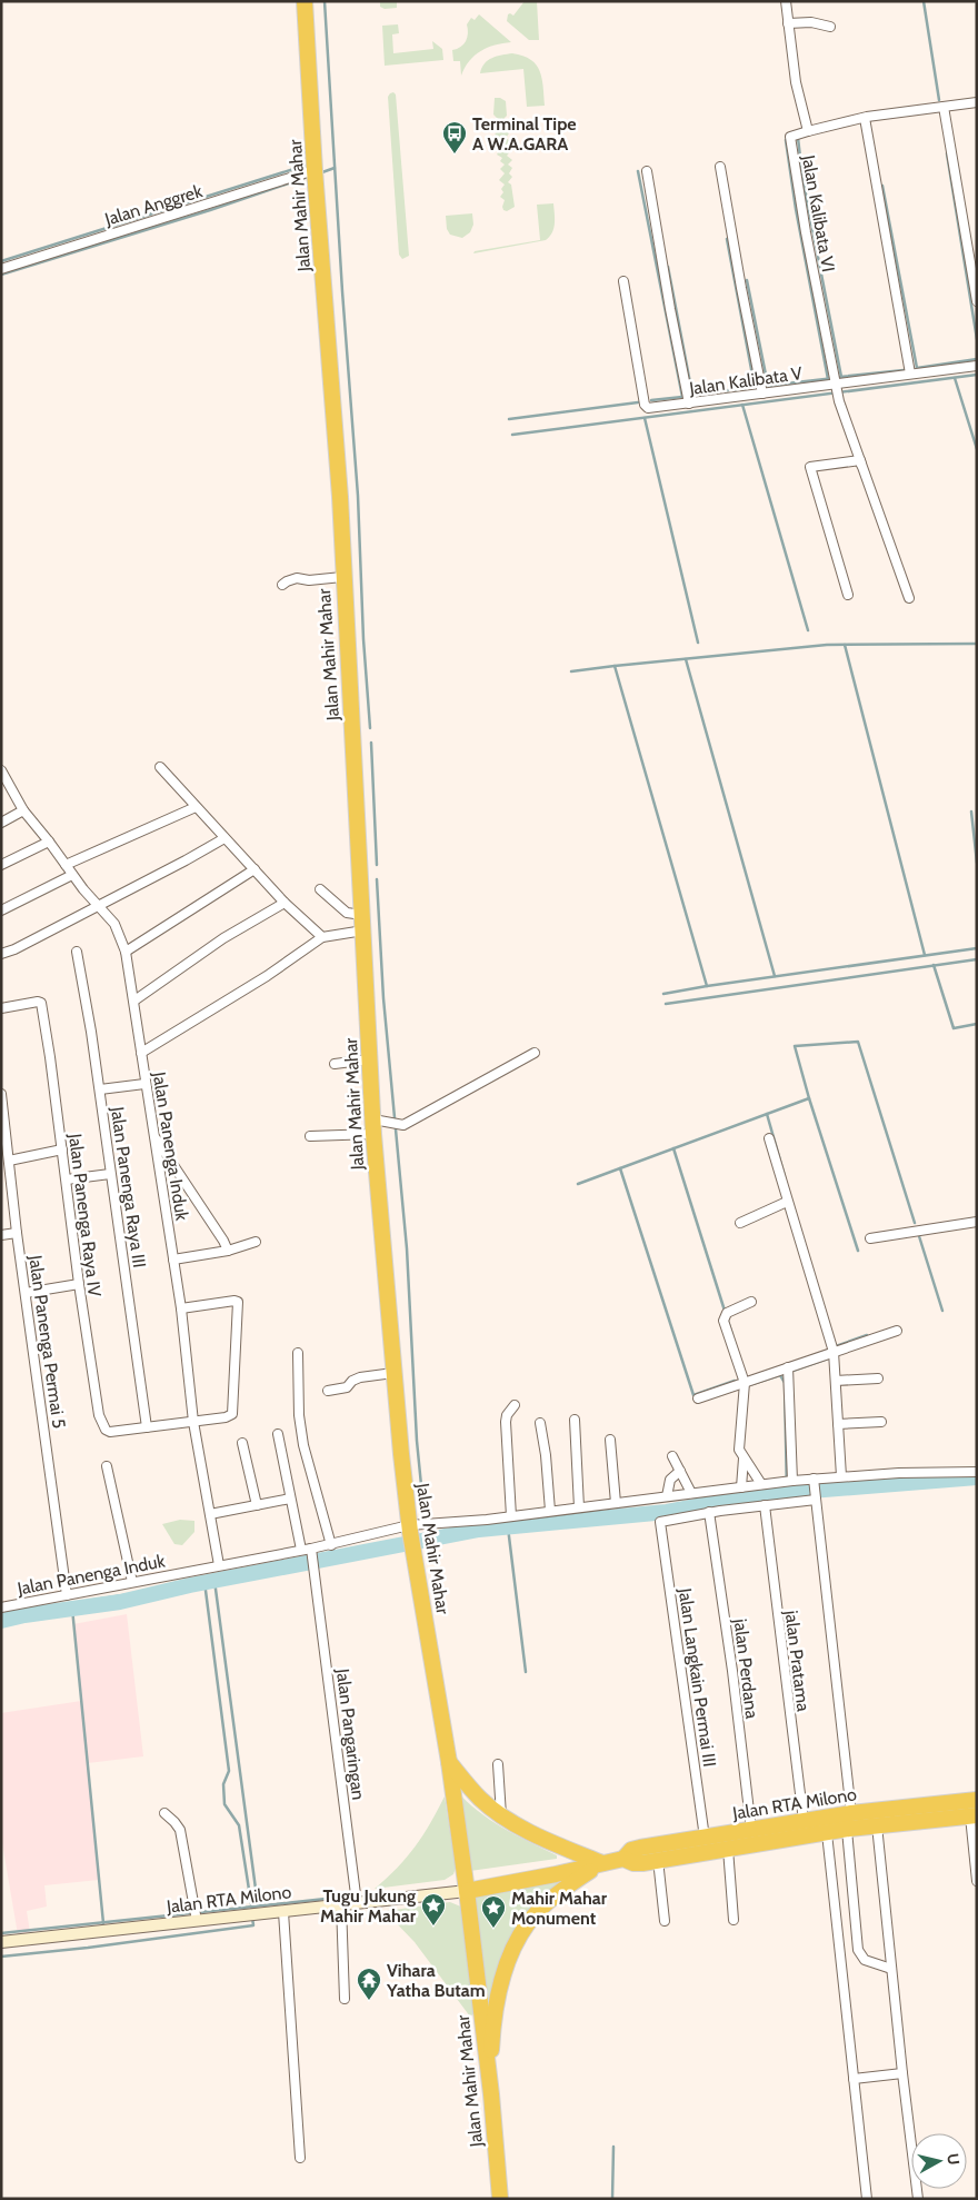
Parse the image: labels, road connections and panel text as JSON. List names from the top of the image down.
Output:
{
  "streets": {
    "highway": ["Jalan Mahir Mahar", "Jalan RTA Milono"],
    "street": [
      "Jalan Anggrek",
      "Jalan Kalibata VI",
      "Jalan Kalibata V",
      "Jalan Panenga Induk",
      "Jalan Panenga Raya III",
      "Jalan Panenga Raya IV",
      "Jalan Panenga Permai 5",
      "jalan Pratama",
      "jalan Perdana",
      "Jalan Langkain Permai III",
      "Jalan Pangaringan"
    ]
  },
  "crossings": [
    ["Jalan Anggrek", "Jalan Mahir Mahar"],
    ["Jalan Mahir Mahar", "Jalan Panenga Induk"],
    ["Jalan Mahir Mahar", "Jalan RTA Milono"],
    ["Jalan Kalibata VI", "Jalan Kalibata V"],
    ["Jalan Panenga Induk", "Jalan Panenga Permai 5"],
    ["Jalan Panenga Induk", "Jalan Pangaringan"],
    ["Jalan Panenga Raya III", "Jalan Panenga Raya IV"],
    ["jalan Pratama", "Jalan RTA Milono"],
    ["jalan Perdana", "Jalan Langkain Permai III"],
    ["jalan Perdana", "Jalan RTA Milono"],
    ["Jalan Langkain Permai III", "Jalan RTA Milono"],
    ["Jalan Pangaringan", "Jalan RTA Milono"]
  ],
  "places": {
    "bus stop": ["Terminal Tipe A W.A.GARA"],
    "place": ["Tugu Jukung Mahir Mahar", "Mahir Mahar Monument"],
    "temple": ["Vihara Yatha Butam"]
  },
  "north": "right"
}
